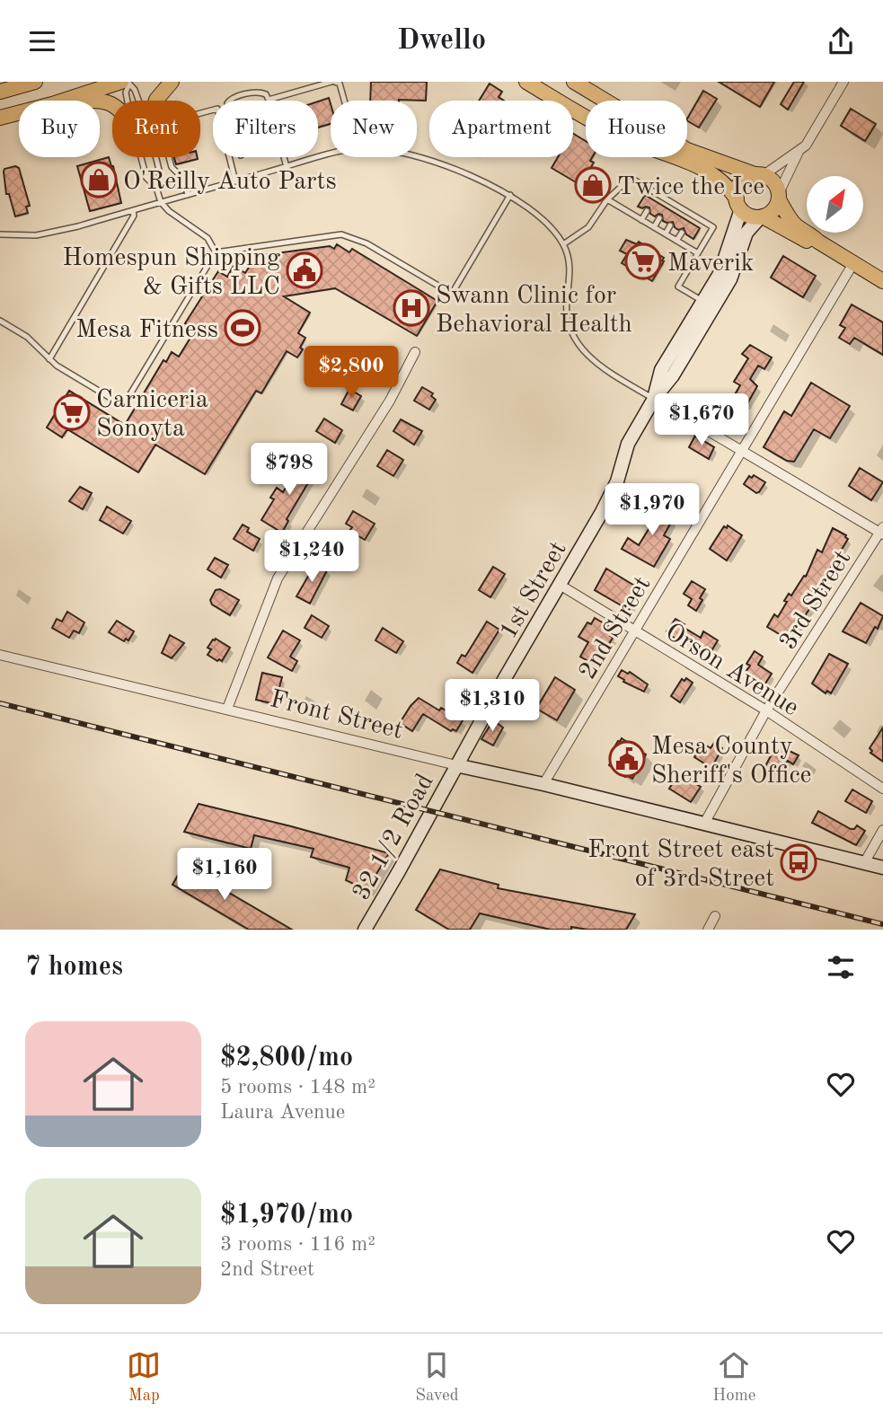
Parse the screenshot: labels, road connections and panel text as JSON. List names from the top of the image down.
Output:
{
  "streets": {
    "street": [
      "1st Street",
      "3rd Street",
      "2nd Street",
      "Orson Avenue",
      "Front Street",
      "32 1/2 Road"
    ]
  },
  "crossings": [
    ["1st Street", "Orson Avenue"],
    ["1st Street", "Front Street"],
    ["1st Street", "32 1/2 Road"],
    ["3rd Street", "Orson Avenue"],
    ["3rd Street", "Front Street"],
    ["2nd Street", "Orson Avenue"],
    ["2nd Street", "Front Street"],
    ["Front Street", "32 1/2 Road"]
  ],
  "places": {
    "shop": ["O'Reilly Auto Parts", "Twice the Ice"],
    "supermarket": ["Maverik", "Carniceria Sonoyta"],
    "public building": ["Homespun Shipping & Gifts LLC", "Mesa County Sheriff's Office"],
    "hospital": ["Swann Clinic for Behavioral Health"],
    "sports": ["Mesa Fitness"],
    "bus stop": ["Front Street east of 3rd Street"]
  },
  "north": "top right",
  "page": {
    "header": "Dwello",
    "chip": [
      "Buy",
      "Rent",
      "Filters",
      "New",
      "Apartment",
      "House"
    ],
    "price": [
      "$2,800",
      "$1,670",
      "$798",
      "$1,970",
      "$1,240",
      "$1,310",
      "$1,160"
    ],
    "heading": "7 homes",
    "list": [
      {
        "name": "$2,800/mo",
        "note": "5 rooms · 148 m² · Laura Avenue"
      },
      {
        "name": "$1,970/mo",
        "note": "3 rooms · 116 m² · 2nd Street"
      }
    ],
    "tabs": ["Map", "Saved", "Home"]
  }
}
